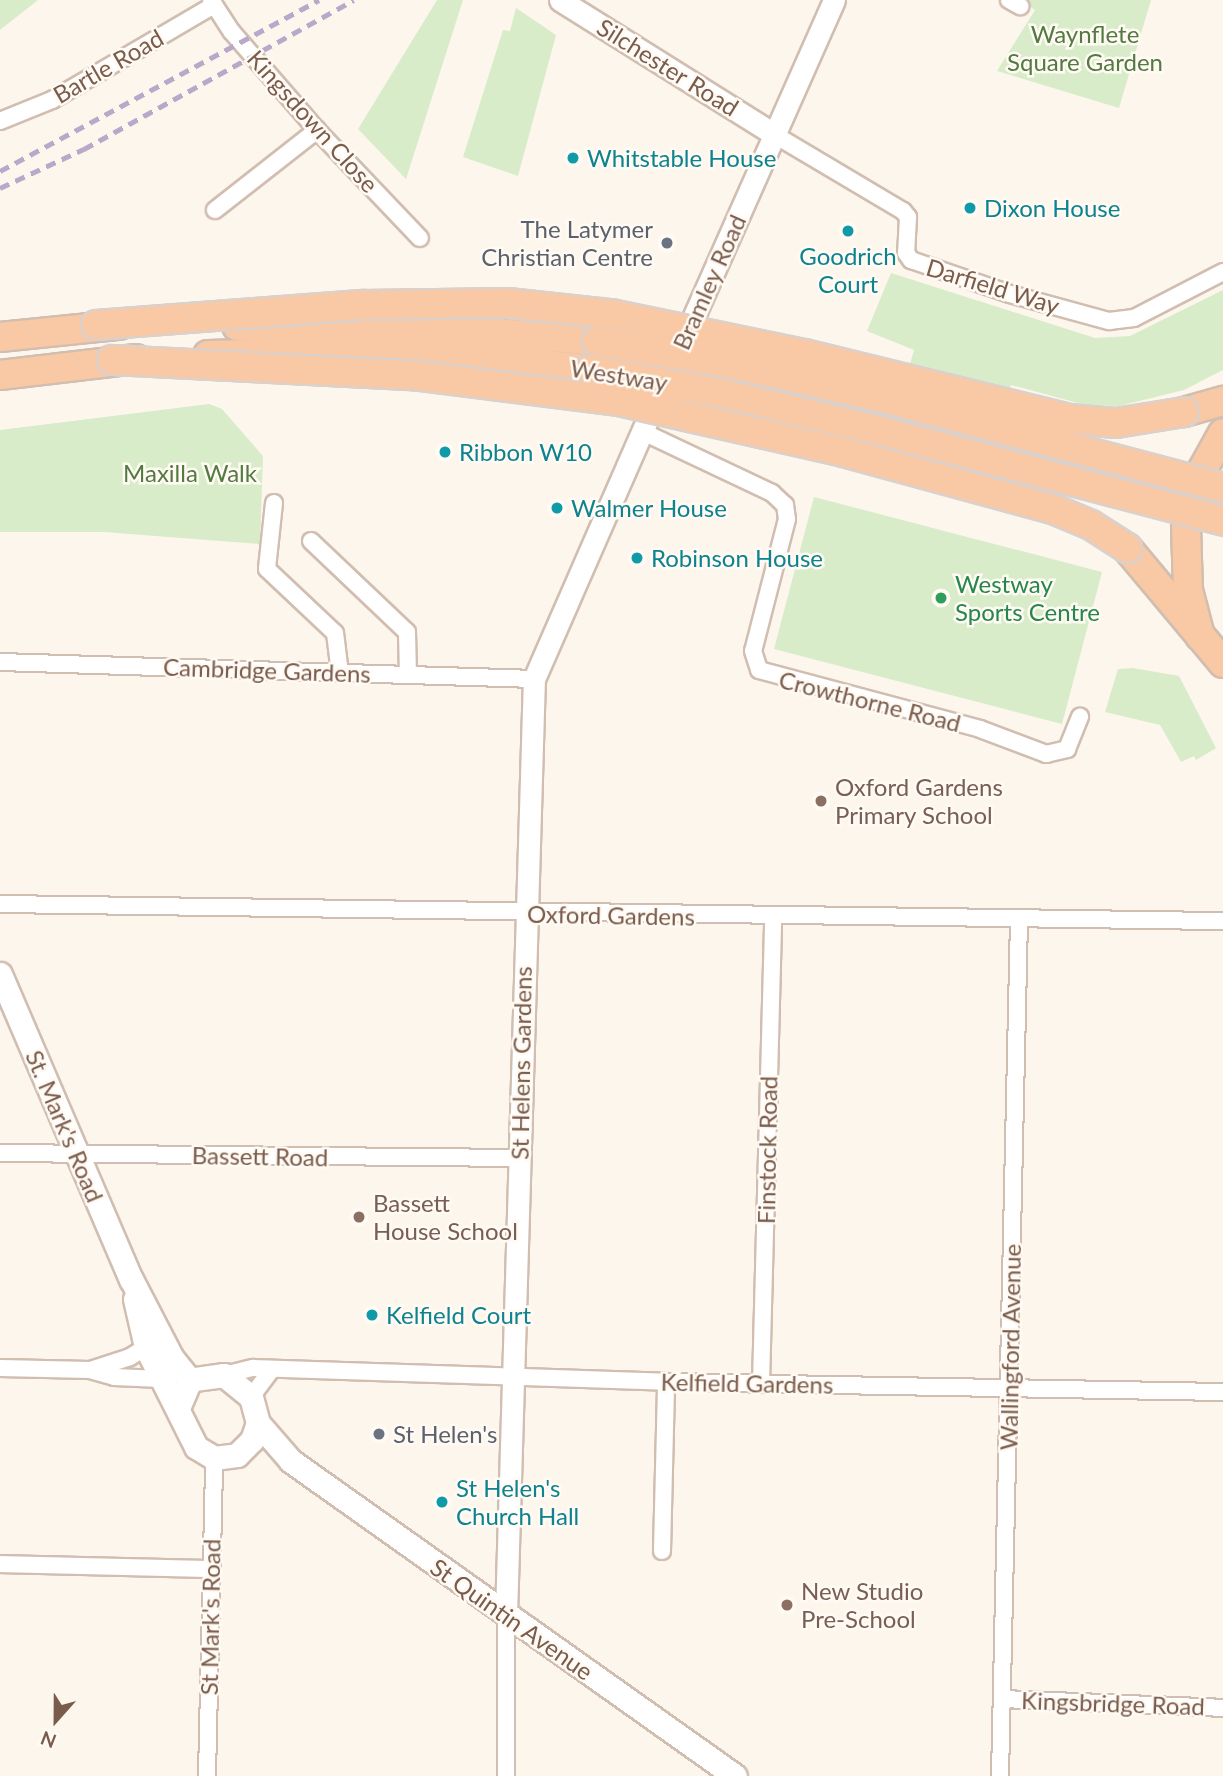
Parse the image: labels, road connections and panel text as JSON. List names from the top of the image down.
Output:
{
  "streets": {
    "highway": ["Westway"],
    "main road": ["St. Mark's Road", "St Quintin Avenue"],
    "street": [
      "Bartle Road",
      "Silchester Road",
      "Kingsdown Close",
      "Bramley Road",
      "Darfield Way",
      "Cambridge Gardens",
      "Crowthorne Road",
      "Oxford Gardens",
      "St Helens Gardens",
      "Finstock Road",
      "Bassett Road",
      "Wallingford Avenue",
      "Kelfield Gardens",
      "St Mark's Road",
      "Kingsbridge Road"
    ]
  },
  "crossings": [
    ["Bartle Road", "Kingsdown Close"],
    ["Silchester Road", "Bramley Road"],
    ["Silchester Road", "Darfield Way"],
    ["Bramley Road", "Darfield Way"],
    ["Bramley Road", "Cambridge Gardens"],
    ["Bramley Road", "Crowthorne Road"],
    ["Bramley Road", "St Helens Gardens"],
    ["Cambridge Gardens", "St Helens Gardens"],
    ["Oxford Gardens", "St Helens Gardens"],
    ["Oxford Gardens", "Finstock Road"],
    ["Oxford Gardens", "Wallingford Avenue"],
    ["St Helens Gardens", "Bassett Road"],
    ["St Helens Gardens", "Kelfield Gardens"],
    ["St Helens Gardens", "St Quintin Avenue"],
    ["St. Mark's Road", "Bassett Road"],
    ["St. Mark's Road", "Kelfield Gardens"],
    ["St. Mark's Road", "St Mark's Road"],
    ["St. Mark's Road", "St Quintin Avenue"],
    ["Finstock Road", "Kelfield Gardens"],
    ["Wallingford Avenue", "Kelfield Gardens"],
    ["Wallingford Avenue", "Kingsbridge Road"],
    ["Kelfield Gardens", "St Mark's Road"],
    ["Kelfield Gardens", "St Quintin Avenue"],
    ["St Mark's Road", "St Quintin Avenue"]
  ],
  "parks": ["Waynflete Square Garden", "Maxilla Walk"],
  "places": [
    "Whitstable House",
    "Dixon House",
    "Goodrich Court",
    "The Latymer Christian Centre",
    "Ribbon W10",
    "Walmer House",
    "Robinson House",
    "Westway Sports Centre",
    "Oxford Gardens Primary School",
    "Bassett House School",
    "Kelfield Court",
    "St Helen's",
    "St Helen's Church Hall",
    "New Studio Pre-School"
  ],
  "north": "bottom"
}
